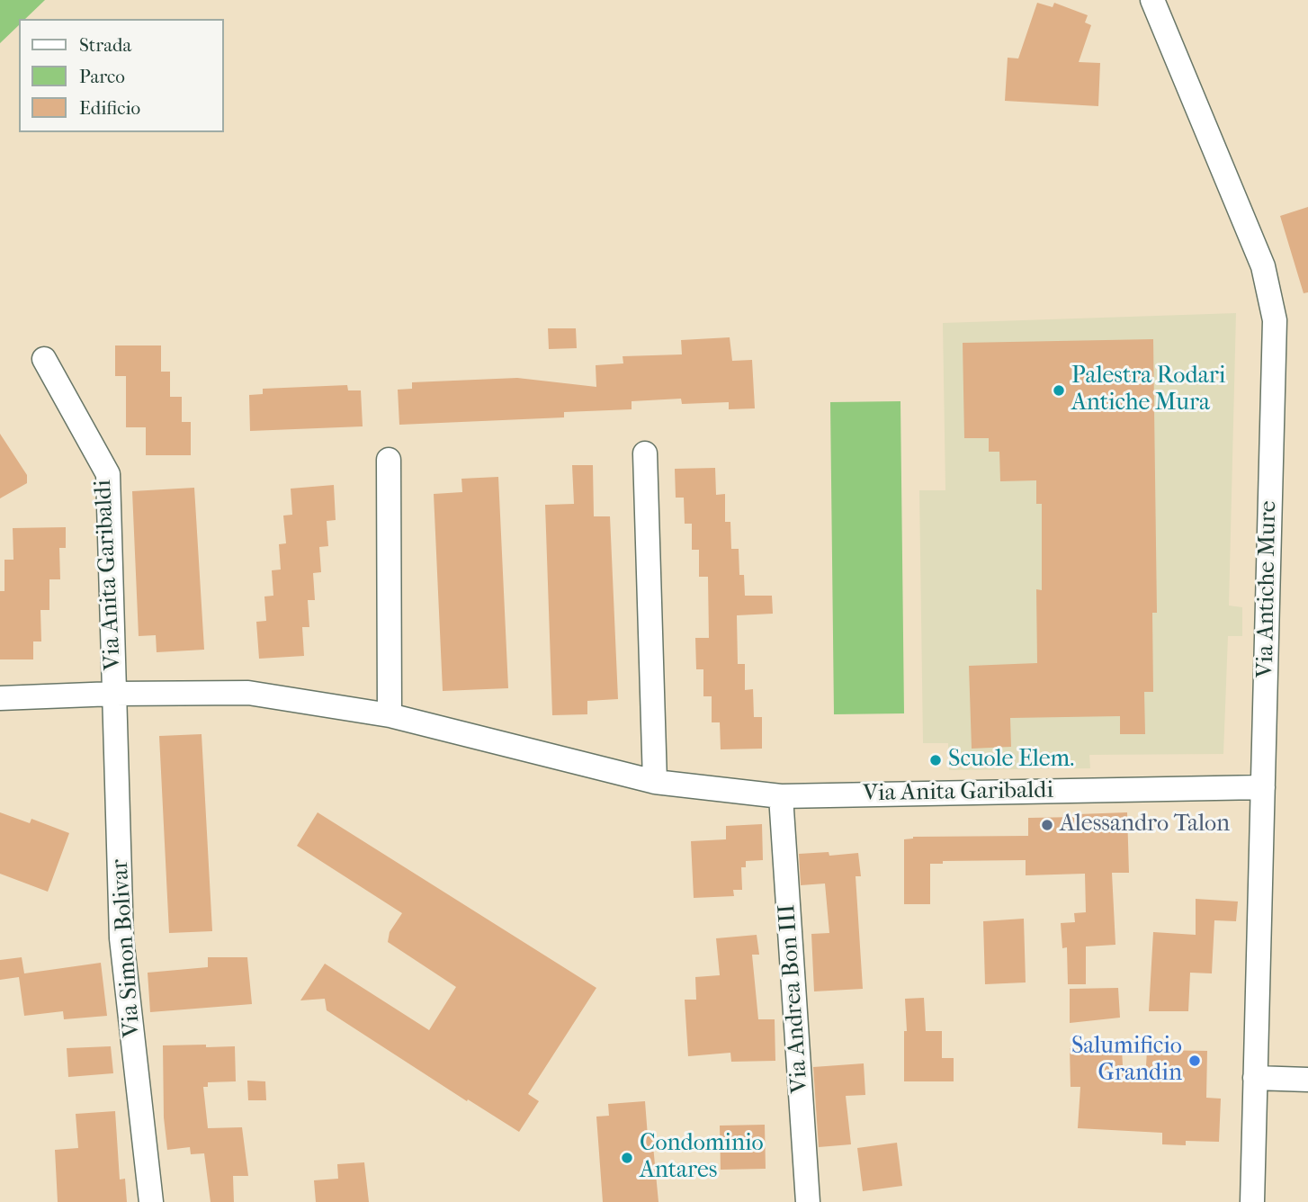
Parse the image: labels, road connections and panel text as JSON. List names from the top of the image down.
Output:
{
  "streets": {
    "street": [
      "Via Anita Garibaldi",
      "Via Antiche Mure",
      "Via Simon Bolivar",
      "Via Andrea Bon III"
    ]
  },
  "crossings": [
    ["Via Anita Garibaldi", "Via Antiche Mure"],
    ["Via Anita Garibaldi", "Via Simon Bolivar"],
    ["Via Anita Garibaldi", "Via Andrea Bon III"]
  ],
  "places": [
    "Palestra Rodari Antiche Mura",
    "Scuole Elem.",
    "Alessandro Talon",
    "Salumificio Grandin",
    "Condominio Antares"
  ],
  "legend": ["Strada", "Parco", "Edificio"]
}
